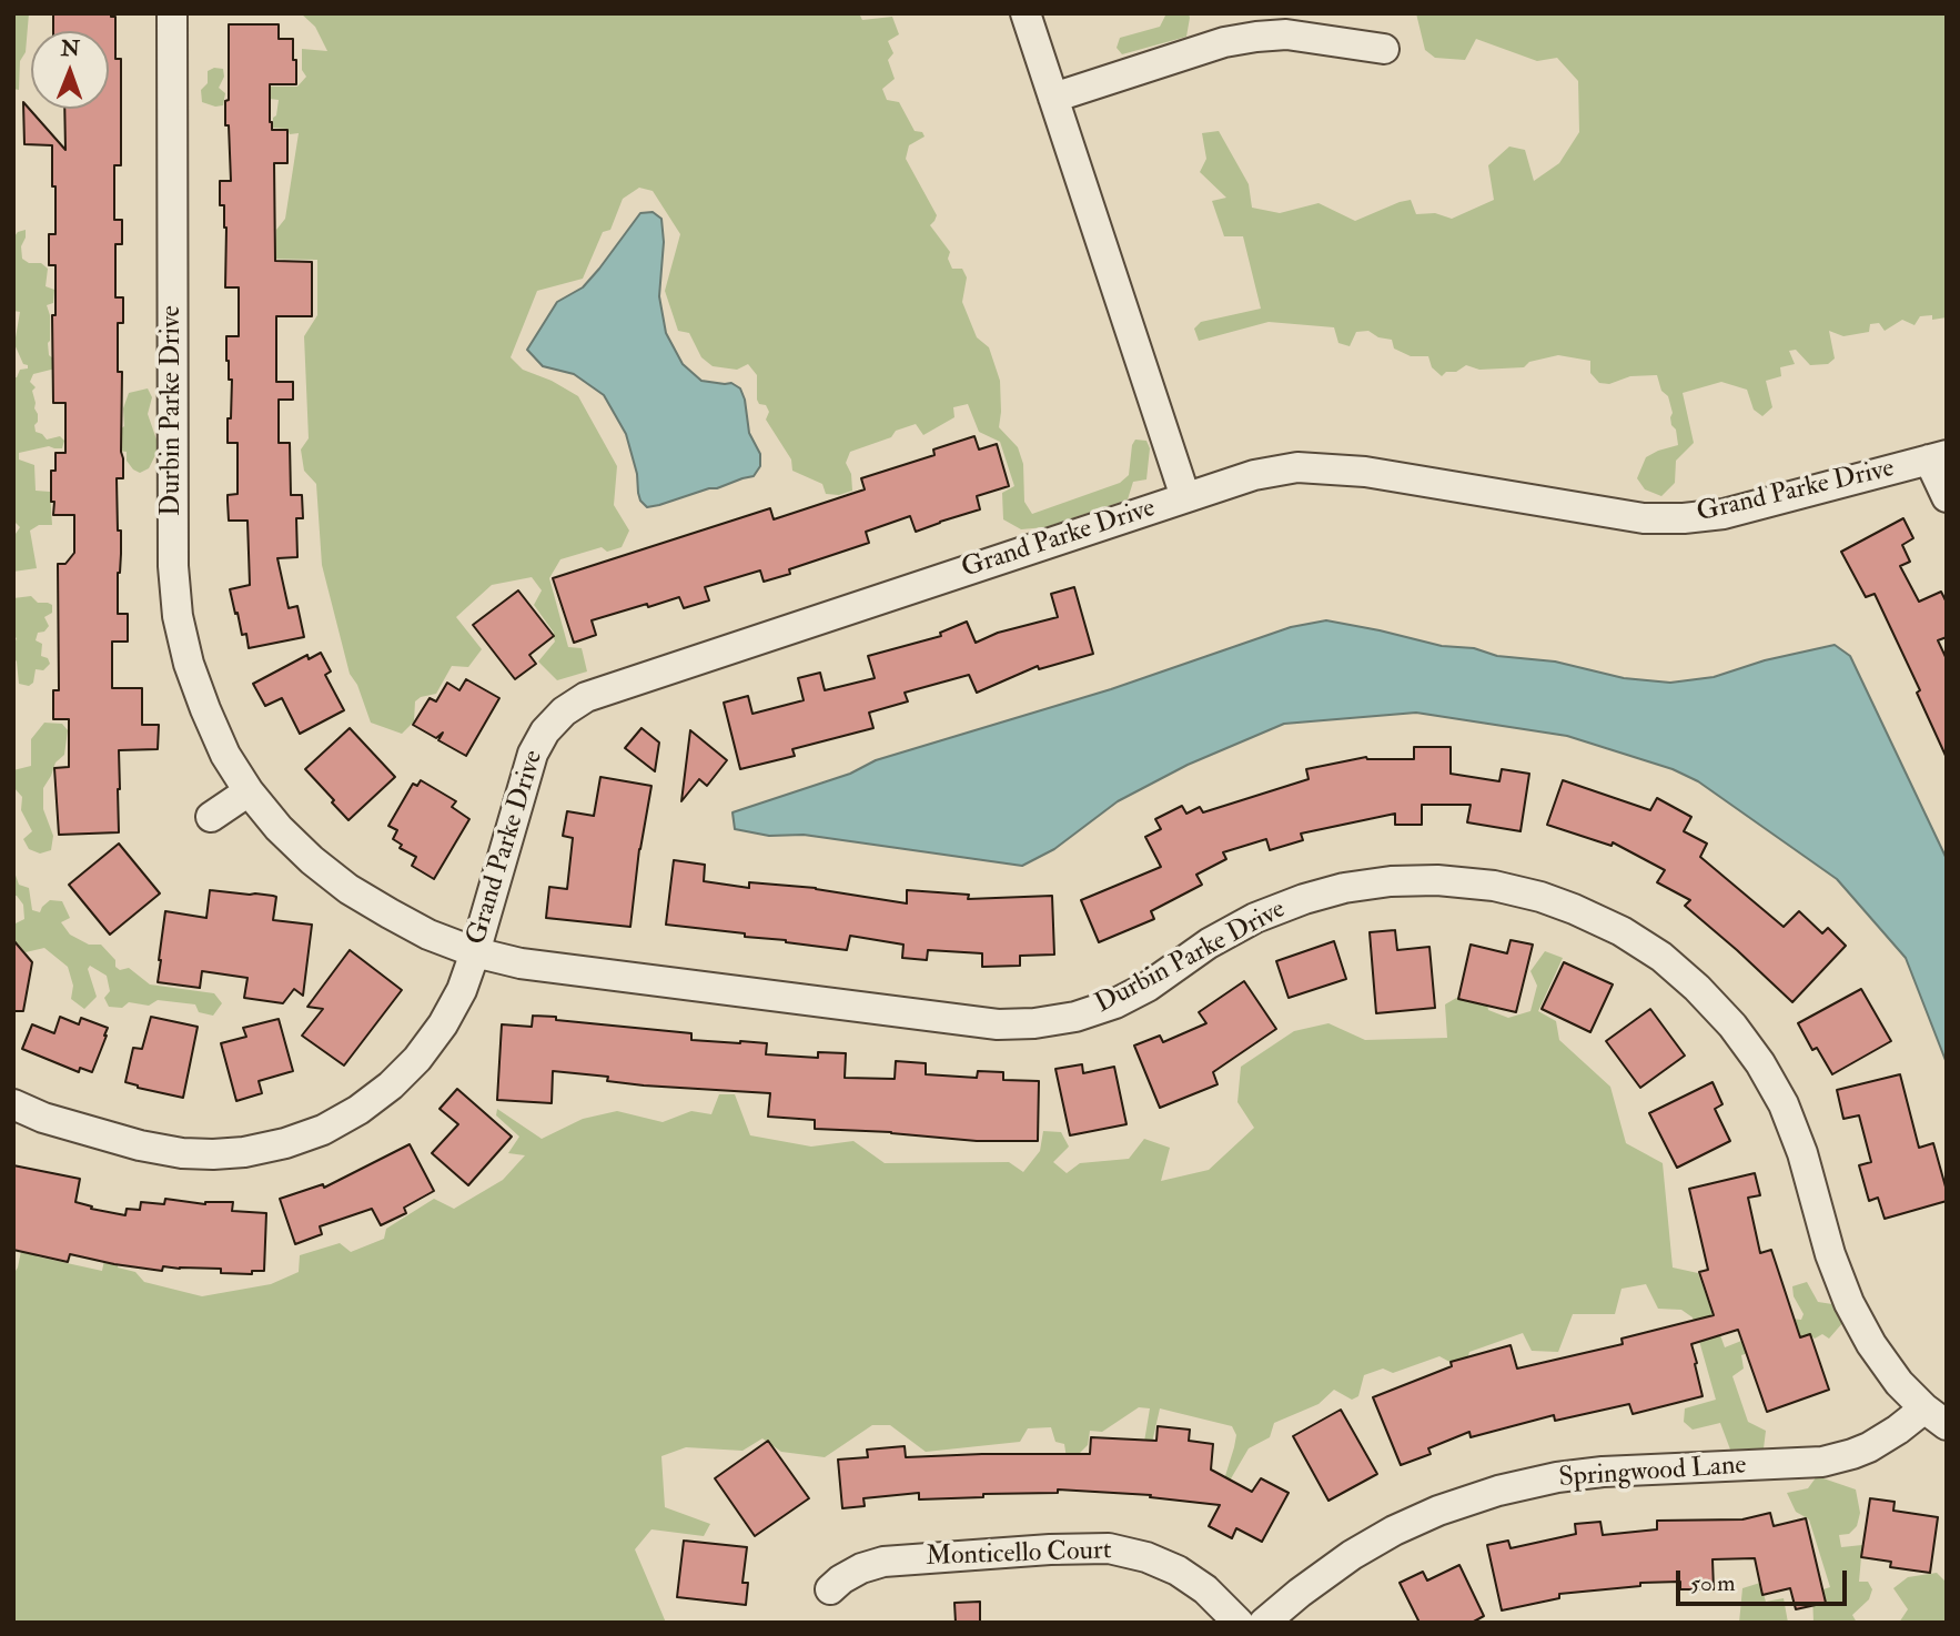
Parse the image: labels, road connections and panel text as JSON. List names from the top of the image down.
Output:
{
  "streets": {
    "street": [
      "Durbin Parke Drive",
      "Grand Parke Drive",
      "Springwood Lane",
      "Monticello Court"
    ]
  },
  "crossings": [
    ["Durbin Parke Drive", "Grand Parke Drive"],
    ["Durbin Parke Drive", "Springwood Lane"]
  ],
  "scale_bar": "50 m",
  "north": "top"
}
